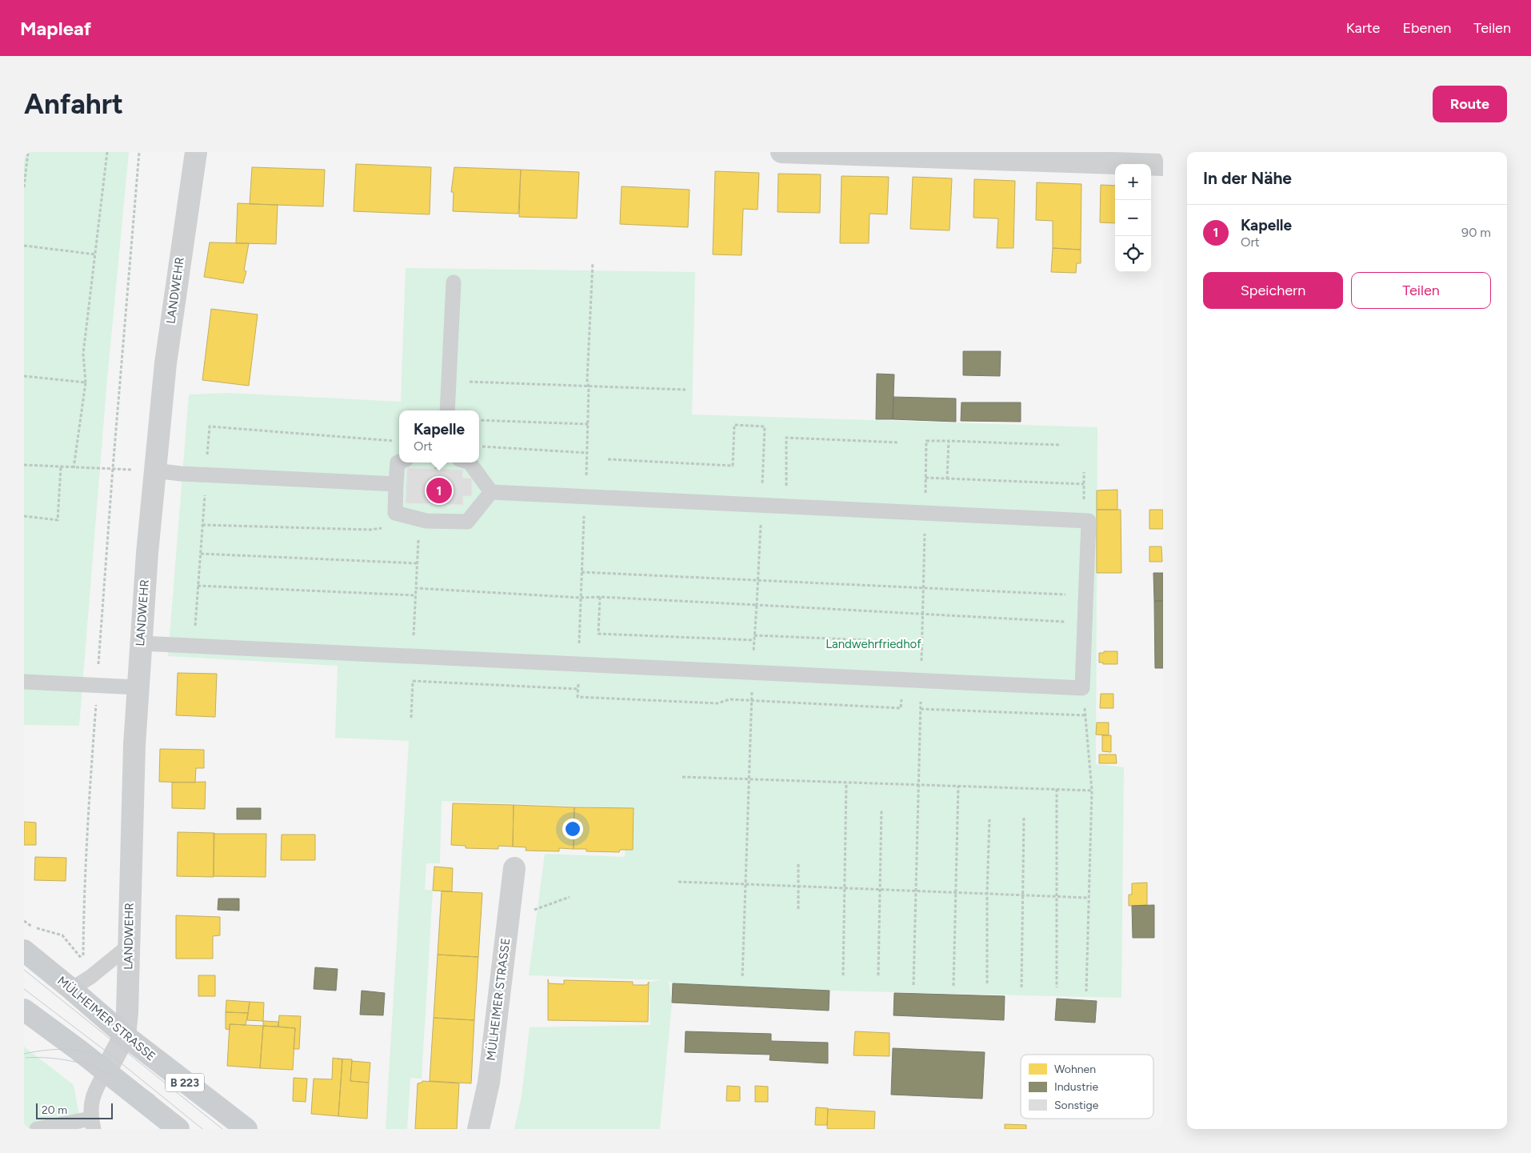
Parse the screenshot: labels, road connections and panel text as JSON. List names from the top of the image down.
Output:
{
  "streets": {
    "main road": ["MÜLHEIMER STRASSE", "B 223"],
    "street": ["LANDWEHR"]
  },
  "crossings": [
    ["LANDWEHR", "MÜLHEIMER STRASSE"]
  ],
  "parks": ["Landwehrfriedhof"],
  "legend": ["Wohnen", "Industrie", "Sonstige"],
  "scale_bar": "20 m",
  "page": {
    "header": "Mapleaf",
    "nav": ["Karte", "Ebenen", "Teilen"],
    "buttons": [
      "Route",
      ["Speichern", "Teilen"]
    ],
    "title": "Anfahrt",
    "heading": "In der Nähe",
    "map_buttons": ["+", "−"],
    "list": [
      {
        "mark": "1",
        "name": "Kapelle",
        "note": "Ort",
        "value": "90 m"
      }
    ],
    "popup": ["Kapelle", "Ort"],
    "pins": "1",
    "scale": "20 m"
  }
}
